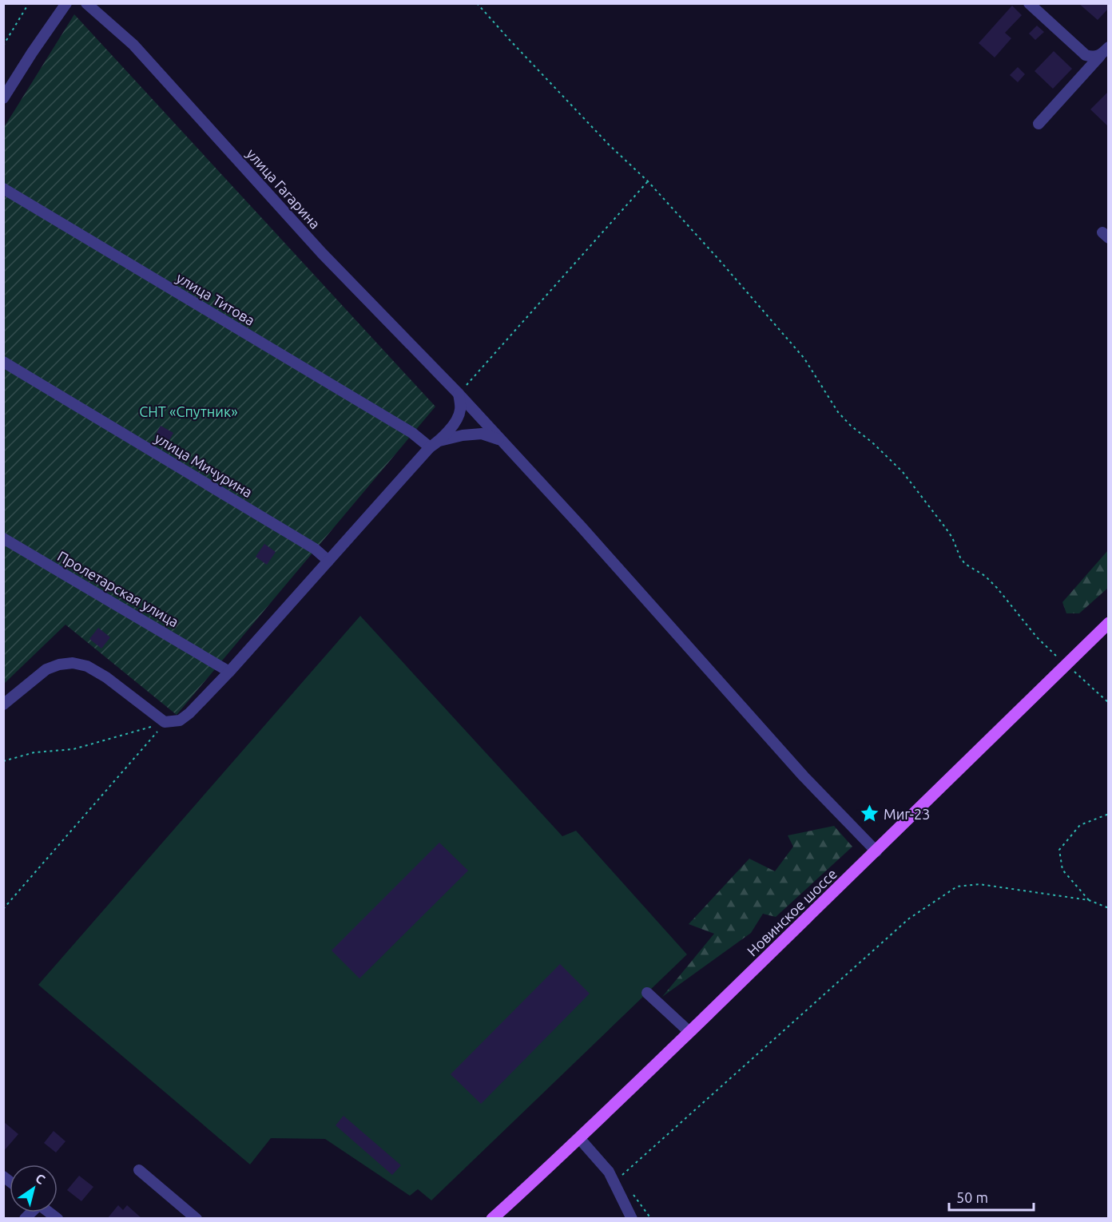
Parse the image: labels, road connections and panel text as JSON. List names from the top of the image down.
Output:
{
  "streets": {
    "main road": ["Новинское шоссе"],
    "street": [
      "улица Гагарина",
      "улица Титова",
      "улица Мичурина",
      "Пролетарская улица"
    ]
  },
  "crossings": [
    ["улица Гагарина", "Новинское шоссе"]
  ],
  "parks": ["СНТ «Спутник»"],
  "places": {
    "place": ["Миг-23"]
  },
  "scale_bar": "50 m",
  "north": "top right"
}
